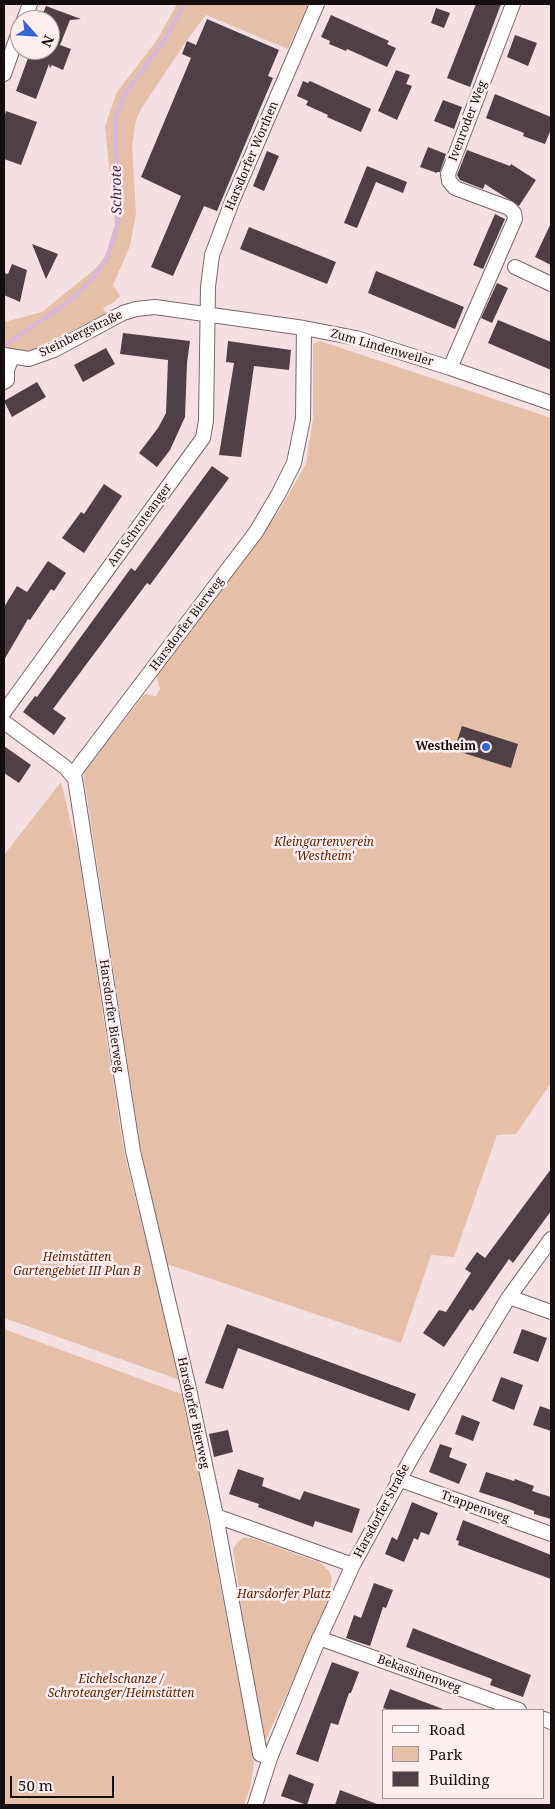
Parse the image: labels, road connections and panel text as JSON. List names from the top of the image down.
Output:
{
  "streets": {
    "street": [
      "Ivenroder Weg",
      "Harsdorfer Worthen",
      "Steinbergstraße",
      "Zum Lindenweiler",
      "Am Schroteanger",
      "Harsdorfer Bierweg",
      "Trappenweg",
      "Harsdorfer Straße",
      "Bekassinenweg"
    ]
  },
  "crossings": [
    ["Ivenroder Weg", "Zum Lindenweiler"],
    ["Harsdorfer Worthen", "Steinbergstraße"],
    ["Harsdorfer Worthen", "Zum Lindenweiler"],
    ["Harsdorfer Worthen", "Am Schroteanger"],
    ["Steinbergstraße", "Zum Lindenweiler"],
    ["Steinbergstraße", "Am Schroteanger"],
    ["Zum Lindenweiler", "Am Schroteanger"],
    ["Zum Lindenweiler", "Harsdorfer Bierweg"],
    ["Harsdorfer Bierweg", "Harsdorfer Straße"],
    ["Trappenweg", "Harsdorfer Straße"],
    ["Harsdorfer Straße", "Bekassinenweg"]
  ],
  "water": ["Schrote"],
  "parks": [
    "Kleingartenverein 'Westheim'",
    "Heimstätten Gartengebiet III Plan B",
    "Harsdorfer Platz",
    "Eichelschanze / Schroteanger/Heimstätten"
  ],
  "places": ["Westheim"],
  "legend": ["Road", "Park", "Building"],
  "scale_bar": "50 m",
  "north": "bottom right"
}
